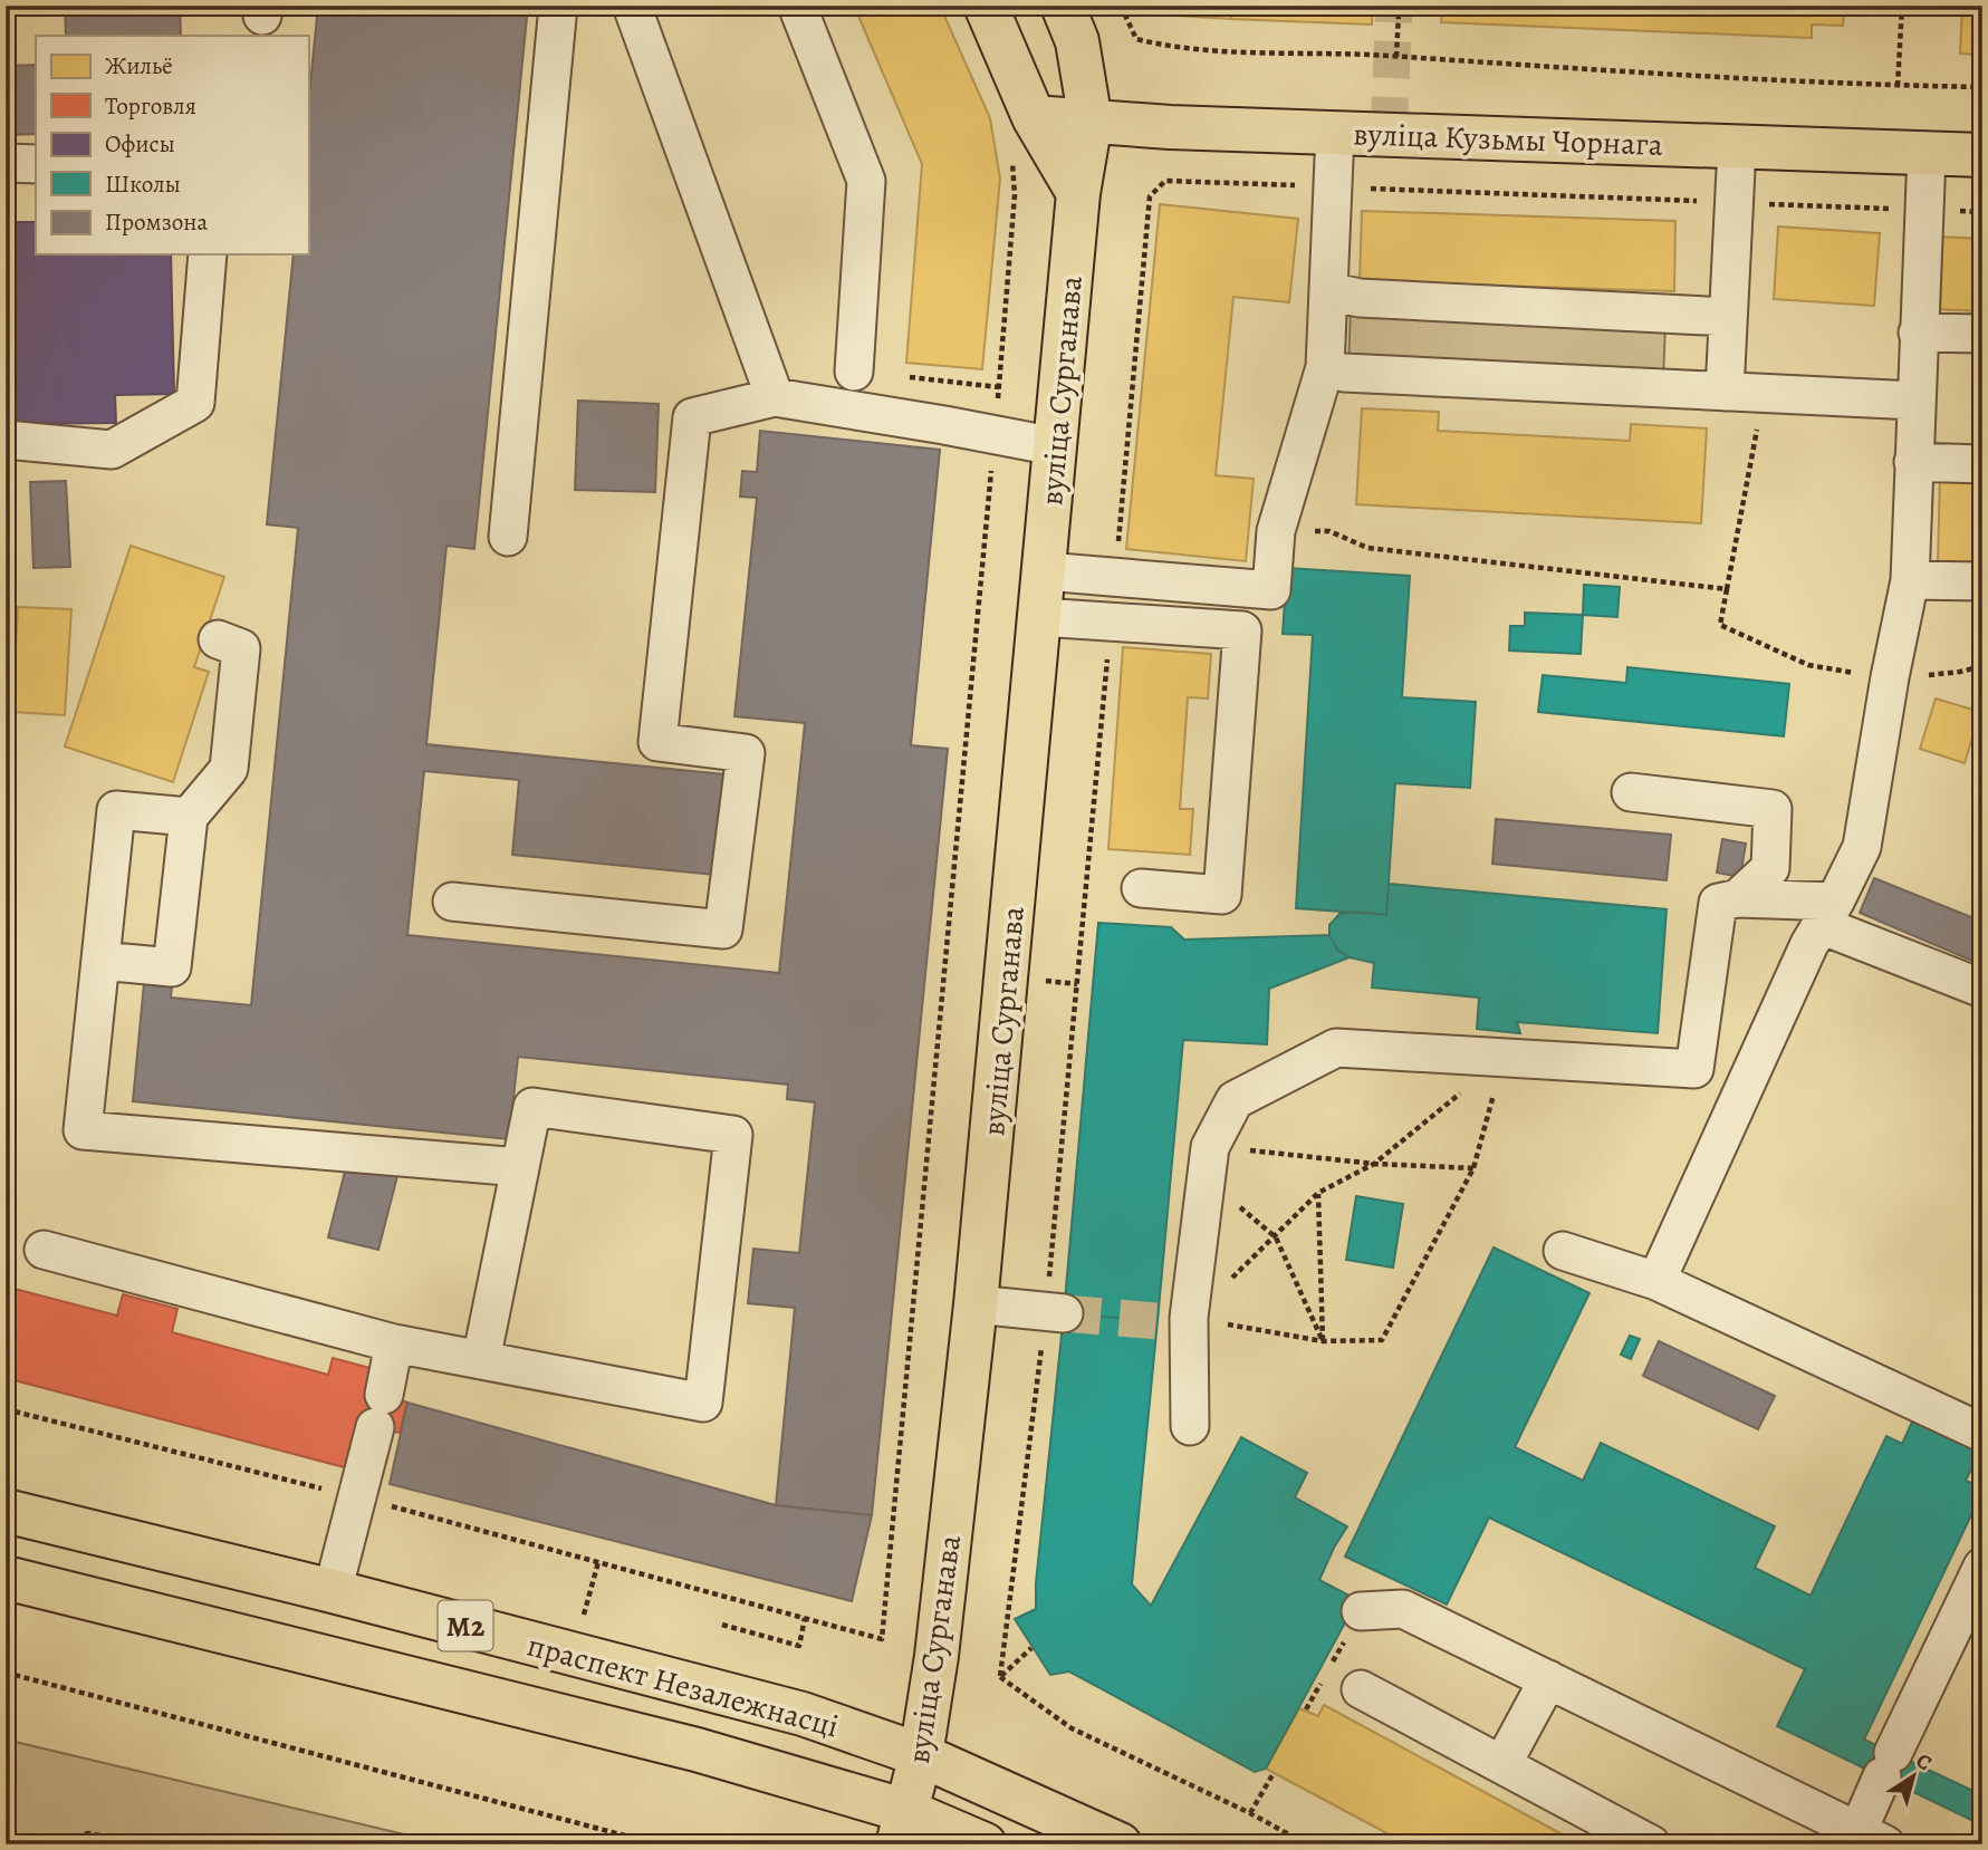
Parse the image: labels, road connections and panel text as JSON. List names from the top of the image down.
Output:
{
  "streets": {
    "main road": [
      "вуліца Кузьмы Чорнага",
      "вуліца Сурганава",
      "М2",
      "праспект Незалежнасці"
    ]
  },
  "crossings": [
    ["вуліца Кузьмы Чорнага", "вуліца Сурганава"],
    ["вуліца Сурганава", "праспект Незалежнасці"]
  ],
  "legend": [
    "Жильё",
    "Торговля",
    "Офисы",
    "Школы",
    "Промзона"
  ],
  "north": "top right"
}
